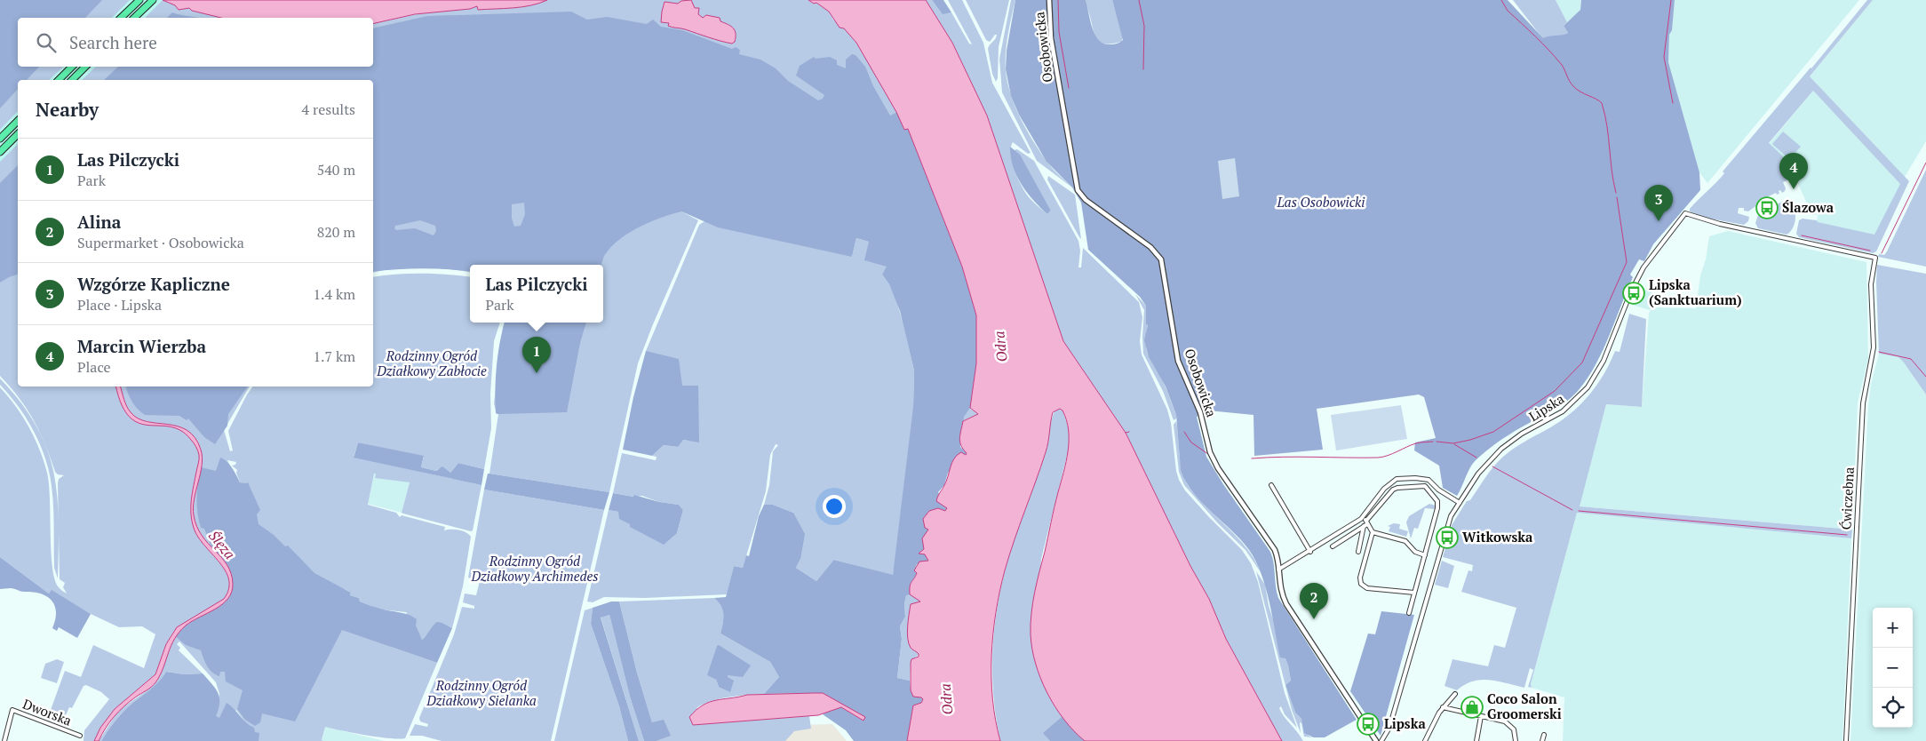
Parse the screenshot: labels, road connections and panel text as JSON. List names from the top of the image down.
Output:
{
  "streets": {
    "street": [
      "Osobowicka",
      "Lipska",
      "Ćwiczebna",
      "Dworska"
    ]
  },
  "crossings": [
    ["Lipska", "Ćwiczebna"]
  ],
  "water": ["Odra", "Ślęza"],
  "parks": [
    "Las Osobowicki",
    "Rodzinny Ogród Działkowy Zabłocie",
    "Rodzinny Ogród Działkowy Archimedes",
    "Rodzinny Ogród Działkowy Sielanka"
  ],
  "places": {
    "bus stop": [
      "Ślazowa",
      "Lipska (Sanktuarium)",
      "Witkowska",
      "Lipska"
    ],
    "shop": ["Coco Salon Groomerski"]
  },
  "page": {
    "search": "Search here",
    "heading": ["Nearby", "4 results"],
    "list": [
      {
        "mark": "1",
        "name": "Las Pilczycki",
        "note": "Park",
        "value": "540 m"
      },
      {
        "mark": "2",
        "name": "Alina",
        "note": "Supermarket · Osobowicka",
        "value": "820 m"
      },
      {
        "mark": "3",
        "name": "Wzgórze Kapliczne",
        "note": "Place · Lipska",
        "value": "1.4 km"
      },
      {
        "mark": "4",
        "name": "Marcin Wierzba",
        "note": "Place",
        "value": "1.7 km"
      }
    ],
    "pins": [
      "4",
      "3",
      "1",
      "2"
    ],
    "popup": ["Las Pilczycki", "Park"],
    "map_buttons": ["+", "−"]
  }
}
